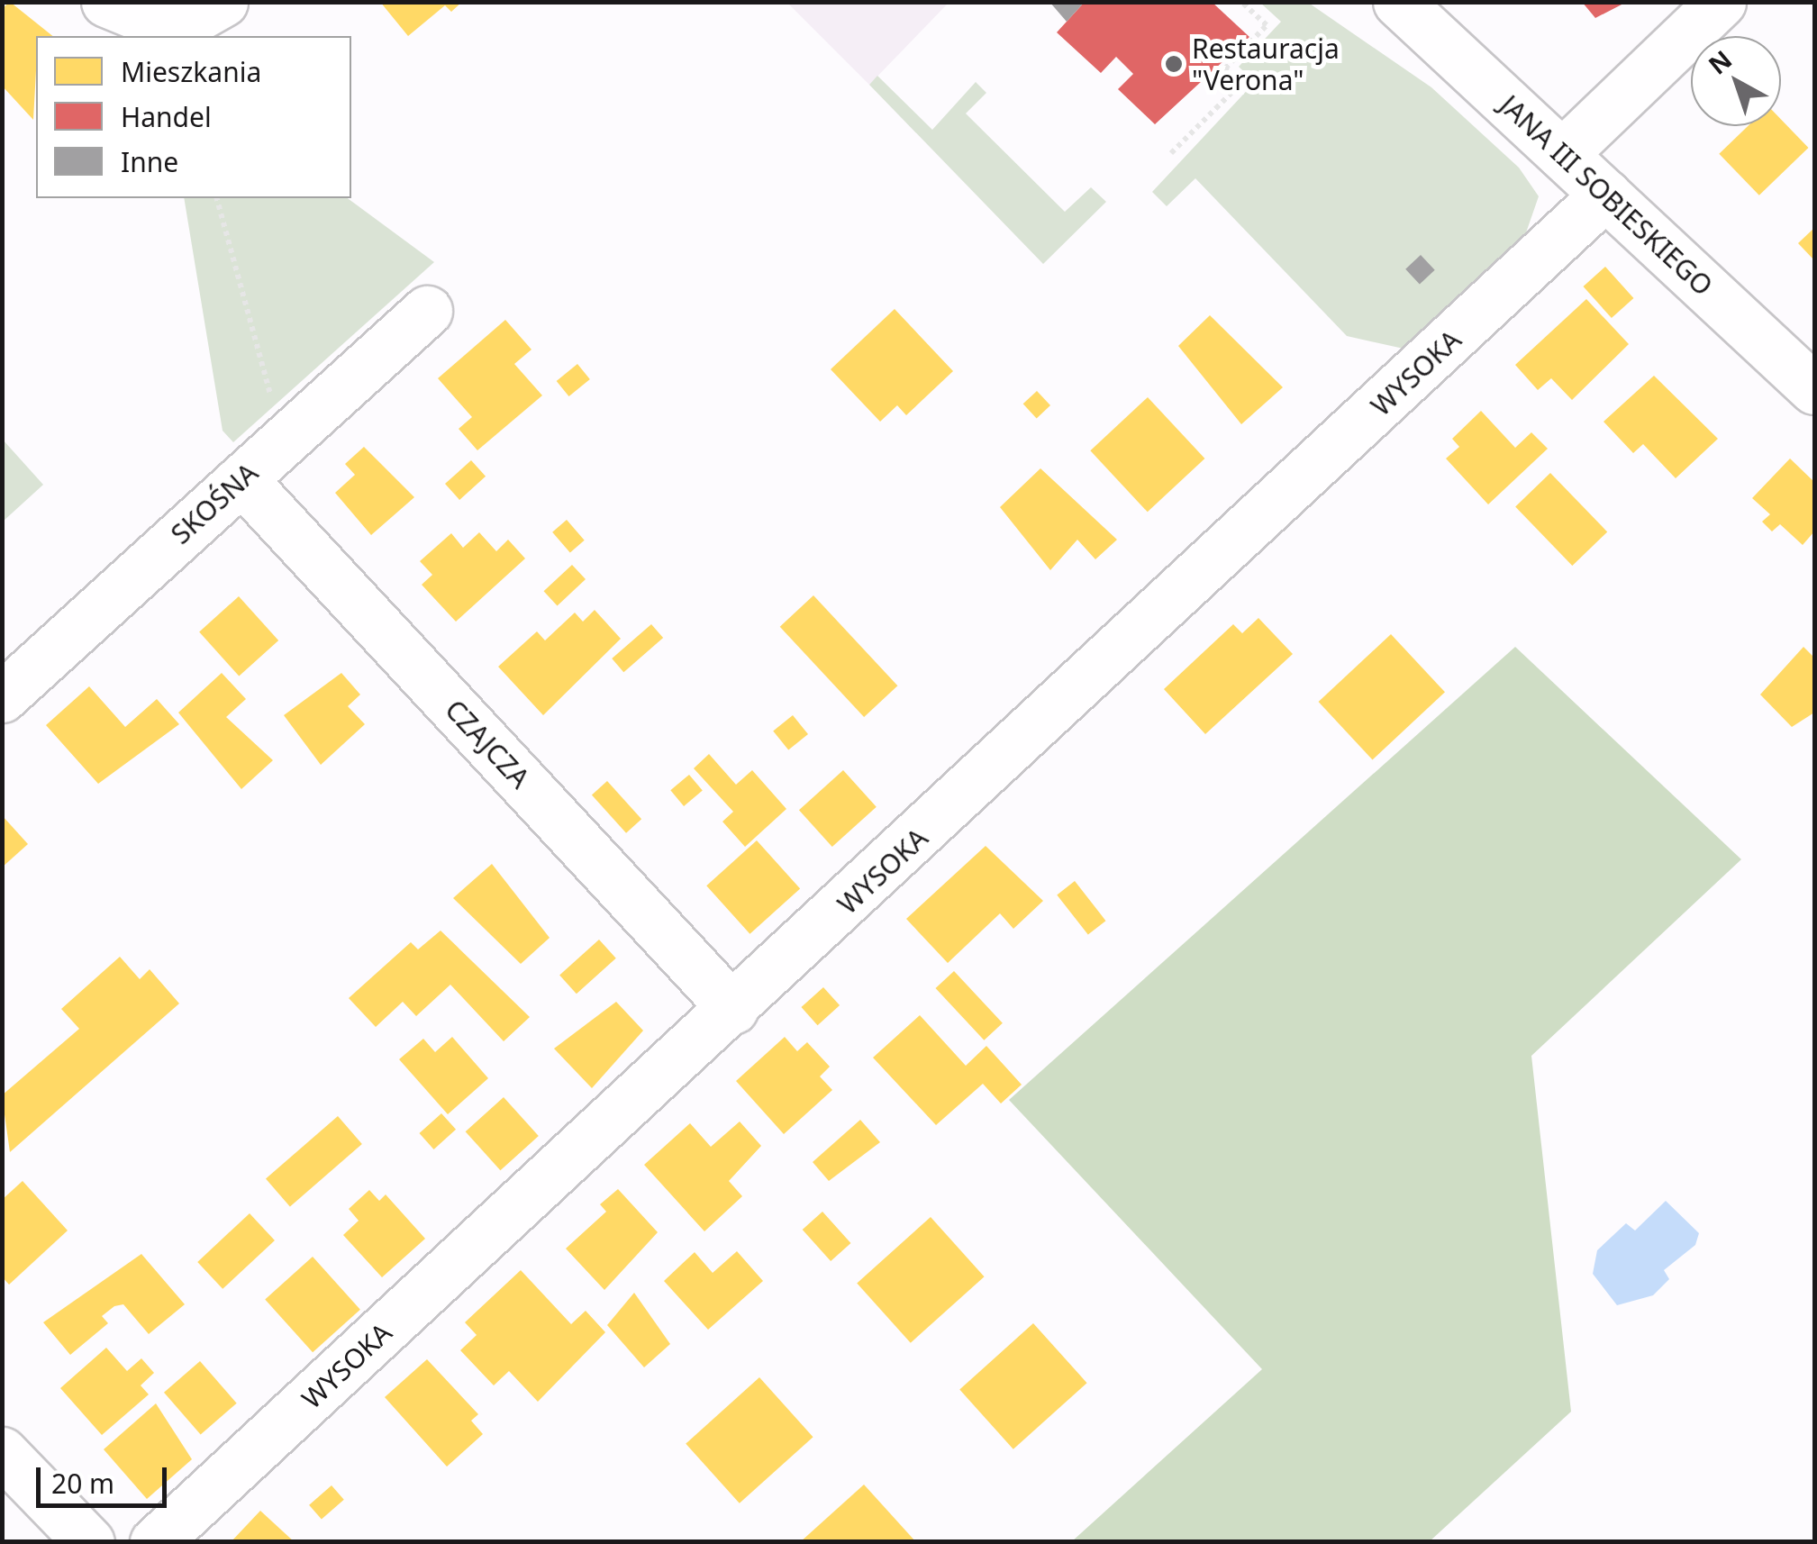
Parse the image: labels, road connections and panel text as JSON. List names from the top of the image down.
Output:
{
  "streets": {
    "street": [
      "JANA III SOBIESKIEGO",
      "WYSOKA",
      "SKOŚNA",
      "CZAJCZA"
    ]
  },
  "crossings": [
    ["JANA III SOBIESKIEGO", "WYSOKA"],
    ["WYSOKA", "CZAJCZA"],
    ["SKOŚNA", "CZAJCZA"]
  ],
  "places": ["Restauracja \"Verona\""],
  "legend": ["Mieszkania", "Handel", "Inne"],
  "scale_bar": "20 m",
  "north": "top left"
}
